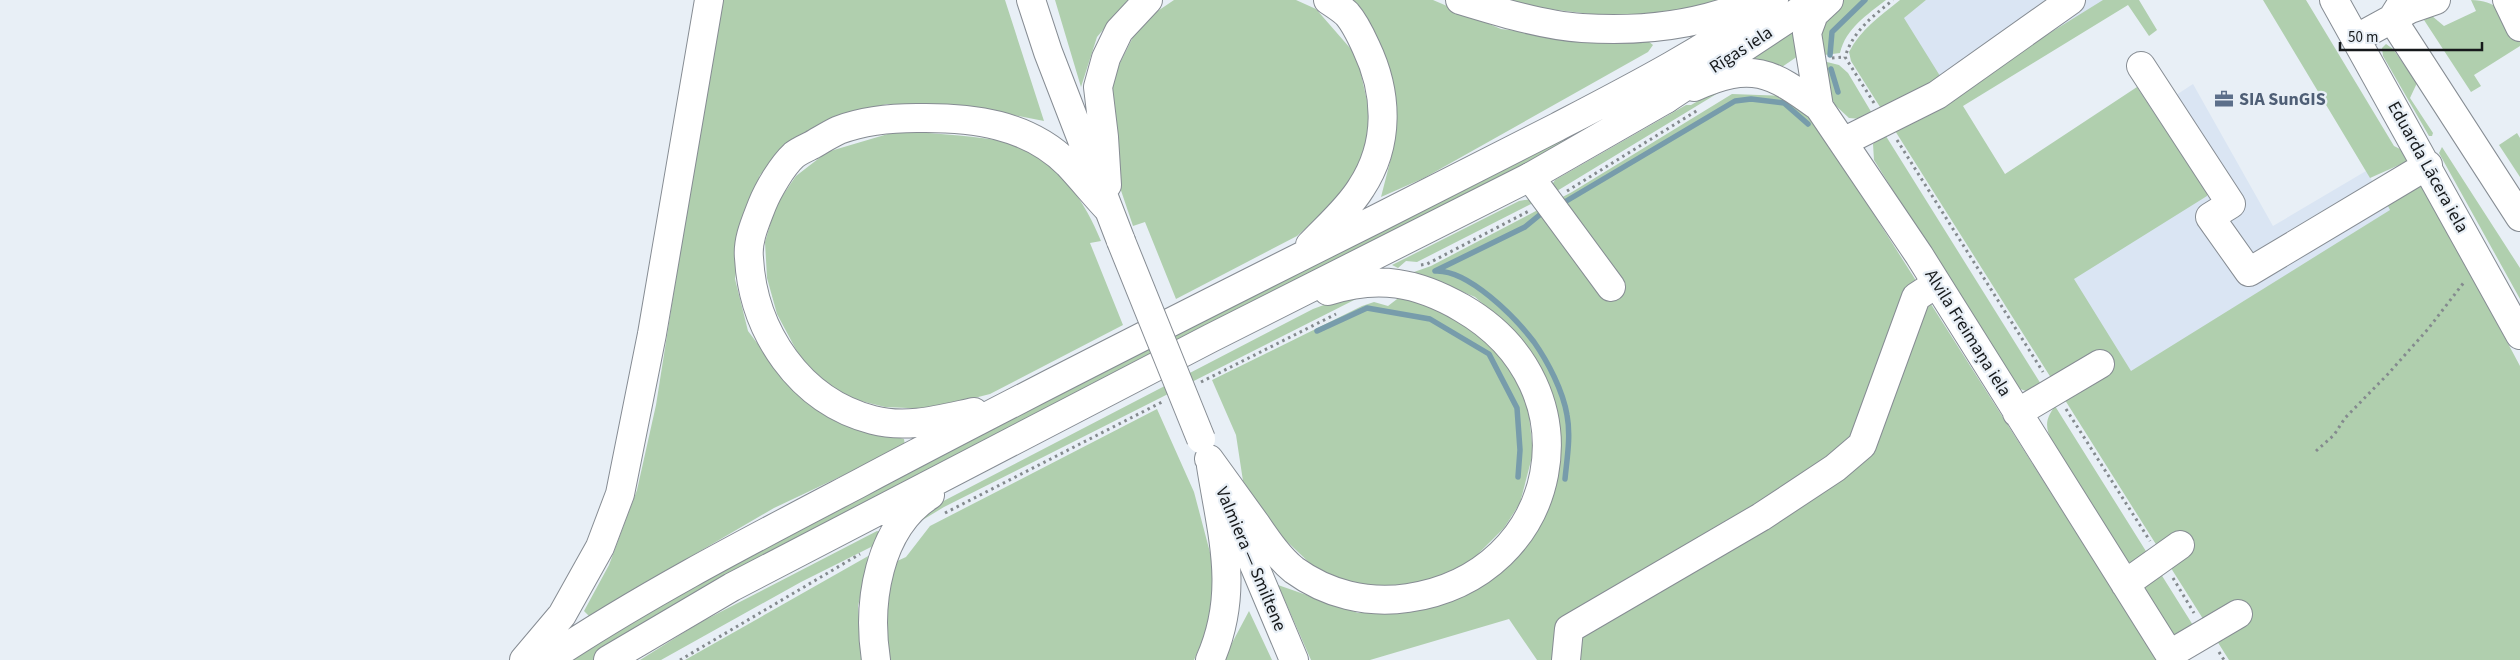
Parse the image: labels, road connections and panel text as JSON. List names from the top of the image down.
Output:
{
  "streets": {
    "main road": [
      "Rīgas iela",
      "Eduarda Lācera iela",
      "Alvila Freimaņa iela",
      "Valmiera — Smiltene"
    ]
  },
  "places": {
    "office": ["SIA SunGIS"]
  },
  "scale_bar": "50 m"
}
